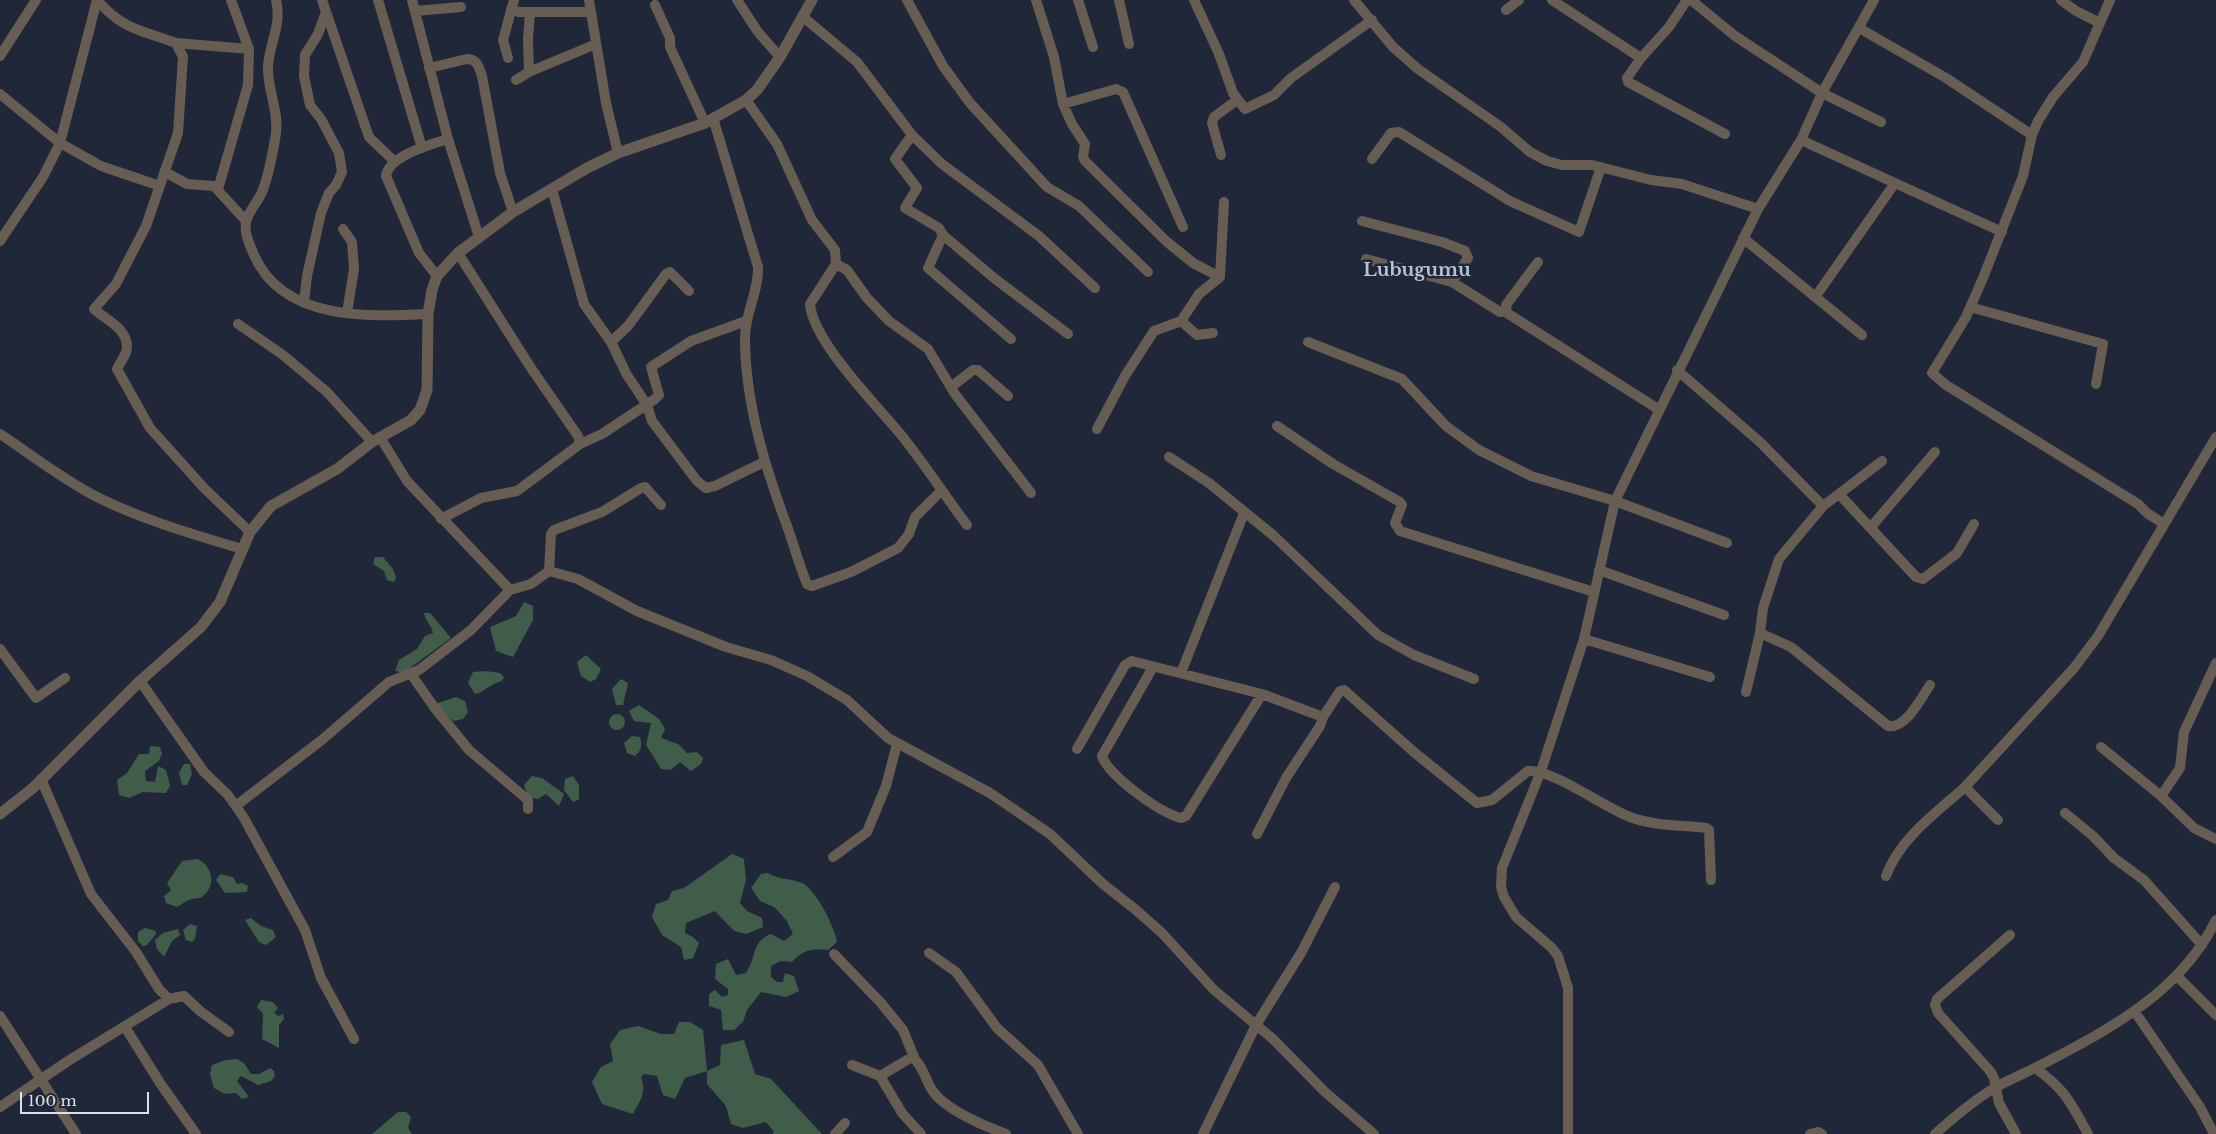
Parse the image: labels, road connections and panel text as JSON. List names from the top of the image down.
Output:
{
  "districts": ["Lubugumu"],
  "scale_bar": "100 m"
}
